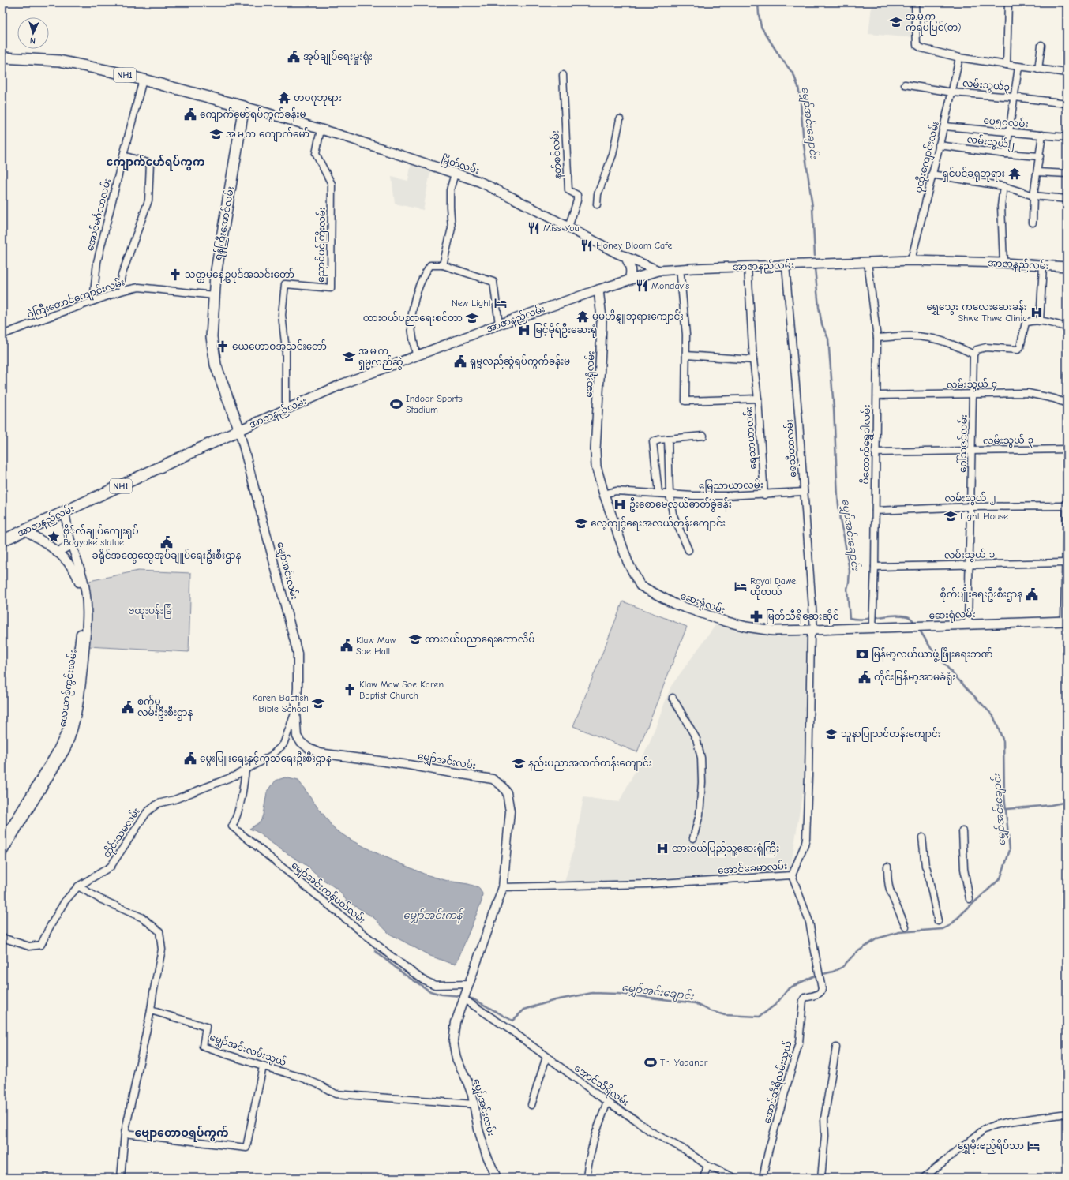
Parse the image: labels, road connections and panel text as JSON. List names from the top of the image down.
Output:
{
  "streets": {
    "highway": ["NH1", "ရန်ကြီးအောင်လမ်း", "အာဇာနည်လမ်း"],
    "main road": ["မြိတ်လမ်း", "ဆေးရုံလမ်း"],
    "street": [
      "လမ်းသွယ်၃",
      "ပေ၅၀လမ်း",
      "လမ်းသွယ်၂",
      "နတ်စင်လမ်း",
      "ပုထိုးကျောင်းလမ်း",
      "အောင်မင်္ဂလာလမ်း",
      "ညောင်ပင်ကြီးလမ်း",
      "ဝဲကြီးတောင်ကျောင်းလမ်း",
      "လမ်းသွယ် ၄",
      "ရေသာယာလမ်း",
      "လမ်းသွယ် ၃",
      "ဂေါ်သဇင်လမ်း",
      "ပိတောက်ရွှေဝါလမ်း",
      "ရေသီတာလမ်း",
      "မြေသာယာလမ်း",
      "လမ်းသွယ် ၂",
      "လမ်းသွယ် ၁",
      "မျှော်အင်းလမ်း",
      "လေယာဉ်ကွင်းလမ်း",
      "တိုင်းသမလမ်း",
      "အောင်ခေမာလမ်း",
      "မျှော်အင်းကန်ပတ်လမ်း",
      "မျှော်အင်းလမ်းသွယ်",
      "အောင်သီရိလမ်းသွယ်",
      "အောင်သီရိလမ်း"
    ]
  },
  "crossings": [
    ["NH1", "မြိတ်လမ်း"],
    ["NH1", "အောင်မင်္ဂလာလမ်း"],
    ["NH1", "ရန်ကြီးအောင်လမ်း"],
    ["လမ်းသွယ်၃", "ပုထိုးကျောင်းလမ်း"],
    ["ပေ၅၀လမ်း", "ပုထိုးကျောင်းလမ်း"],
    ["လမ်းသွယ်၂", "ပုထိုးကျောင်းလမ်း"],
    ["နတ်စင်လမ်း", "မြိတ်လမ်း"],
    ["ပုထိုးကျောင်းလမ်း", "အာဇာနည်လမ်း"],
    ["မြိတ်လမ်း", "ရန်ကြီးအောင်လမ်း"],
    ["မြိတ်လမ်း", "ညောင်ပင်ကြီးလမ်း"],
    ["မြိတ်လမ်း", "အာဇာနည်လမ်း"],
    ["အောင်မင်္ဂလာလမ်း", "ဝဲကြီးတောင်ကျောင်းလမ်း"],
    ["ရန်ကြီးအောင်လမ်း", "အာဇာနည်လမ်း"],
    ["ရန်ကြီးအောင်လမ်း", "ဝဲကြီးတောင်ကျောင်းလမ်း"],
    ["ရန်ကြီးအောင်လမ်း", "မျှော်အင်းလမ်း"],
    ["ညောင်ပင်ကြီးလမ်း", "အာဇာနည်လမ်း"],
    ["အာဇာနည်လမ်း", "ဆေးရုံလမ်း"],
    ["အာဇာနည်လမ်း", "ရေသာယာလမ်း"],
    ["အာဇာနည်လမ်း", "ပိတောက်ရွှေဝါလမ်း"],
    ["အာဇာနည်လမ်း", "ရေသီတာလမ်း"],
    ["အာဇာနည်လမ်း", "မျှော်အင်းလမ်း"],
    ["အာဇာနည်လမ်း", "လေယာဉ်ကွင်းလမ်း"],
    ["ဆေးရုံလမ်း", "ဂေါ်သဇင်လမ်း"],
    ["ဆေးရုံလမ်း", "ပိတောက်ရွှေဝါလမ်း"],
    ["ဆေးရုံလမ်း", "ရေသီတာလမ်း"],
    ["ဆေးရုံလမ်း", "မြေသာယာလမ်း"],
    ["ဆေးရုံလမ်း", "အောင်ခေမာလမ်း"],
    ["လမ်းသွယ် ၄", "ဂေါ်သဇင်လမ်း"],
    ["လမ်းသွယ် ၄", "ပိတောက်ရွှေဝါလမ်း"],
    ["ရေသာယာလမ်း", "မြေသာယာလမ်း"],
    ["လမ်းသွယ် ၃", "ဂေါ်သဇင်လမ်း"],
    ["လမ်းသွယ် ၃", "ပိတောက်ရွှေဝါလမ်း"],
    ["ဂေါ်သဇင်လမ်း", "လမ်းသွယ် ၂"],
    ["ဂေါ်သဇင်လမ်း", "လမ်းသွယ် ၁"],
    ["ပိတောက်ရွှေဝါလမ်း", "လမ်းသွယ် ၂"],
    ["ပိတောက်ရွှေဝါလမ်း", "လမ်းသွယ် ၁"],
    ["ရေသီတာလမ်း", "မြေသာယာလမ်း"],
    ["ရေသီတာလမ်း", "အောင်ခေမာလမ်း"],
    ["မျှော်အင်းလမ်း", "တိုင်းသမလမ်း"],
    ["မျှော်အင်းလမ်း", "အောင်ခေမာလမ်း"],
    ["မျှော်အင်းလမ်း", "မျှော်အင်းကန်ပတ်လမ်း"],
    ["မျှော်အင်းလမ်း", "မျှော်အင်းလမ်းသွယ်"],
    ["မျှော်အင်းလမ်း", "အောင်သီရိလမ်း"],
    ["တိုင်းသမလမ်း", "မျှော်အင်းကန်ပတ်လမ်း"],
    ["အောင်ခေမာလမ်း", "အောင်သီရိလမ်းသွယ်"]
  ],
  "districts": ["ကျောက်မော်ရပ်ကွက", "ဗျောတောဝရပ်ကွက်"],
  "water": ["မျှော်အင်းချောင်း", "မျှော်အင်းကန်"],
  "parks": ["ဗထူးပန်းခြံ"],
  "places": {
    "school or university": [
      "အ.မ.က ကရပ်ပြင်(တ)",
      "အ.မ.က ကျောက်မော်",
      "ထားဝယ်ပညာရေးစင်တာ",
      "အ.မ.က ရှမ္မလည်ဆွဲ",
      "Light House",
      "လေ့ကျင့်ရေးအလယ်တန်းကျောင်း",
      "ထားဝယ်ပညာရေးကောလိပ်",
      "Karen Baptish Bible School",
      "သူနာပြုသင်တန်းကျောင်း",
      "နည်းပညာအထက်တန်းကျောင်း"
    ],
    "public building": [
      "အုပ်ချုပ်ရေးမှုးရုံး",
      "ကျောက်မော်ရပ်ကွက်ခန်းမ",
      "ရှမ္မလည်ဆွဲရပ်ကွက်ခန်းမ",
      "ခရိုင်အထွေထွေအုပ်ချူပ်ရေးဦးစီးဌာန",
      "စိုက်ပျိုးရေးဦးစီးဌာန",
      "Klaw Maw Soe Hall",
      "တိုင်းမြန်မာ့အာမခံရုံး",
      "စက်မူ လမ်းဦးစီးဌာန",
      "မွေးမြူးရေးနှင့်ကုသရေးဦးစီးဌာန"
    ],
    "temple": ["တဝဂူဘုရား", "ရှင်ပင်ခရုဘုရား", "မမဟိန္ဒူဘုရားကျောင်း"],
    "restaurant": ["Miss You", "Honey Bloom Cafe", "Monday's"],
    "church": ["သတ္တမနေ့ဥပုဒ်အသင်းတော်", "ယေဟောဝအသင်းတော်", "Klaw Maw Soe Karen Baptist Church"],
    "hotel": ["New Light", "Royal Dawei ဟိုတယ်", "ရွှေမိုးဧည့်ရိပ်သာ"],
    "hospital": [
      "ရွှေသွေး ကလေးဆေးခန်း Shwe Thwe Clinic",
      "မြင့်မိုရ်ဦးဆေးရုံ",
      "ဦးစောမေလယ်ဓာတ်ခွဲခန်း",
      "ထားဝယ်ပြည်သူ့ဆေးရုံကြီး"
    ],
    "sports": ["Indoor Sports Stadium", "Tri Yadanar"],
    "place": ["ဗို်လ်ချုပ်ကျေးရုပ် Bogyoke statue"],
    "pharmacy": ["မြတ်သီရိဆေးဆိုင်"],
    "bank": ["မြန်မာ့လယ်ယာဖွံ့ဖြိုးရေးဘဏ်"]
  },
  "north": "bottom"
}
